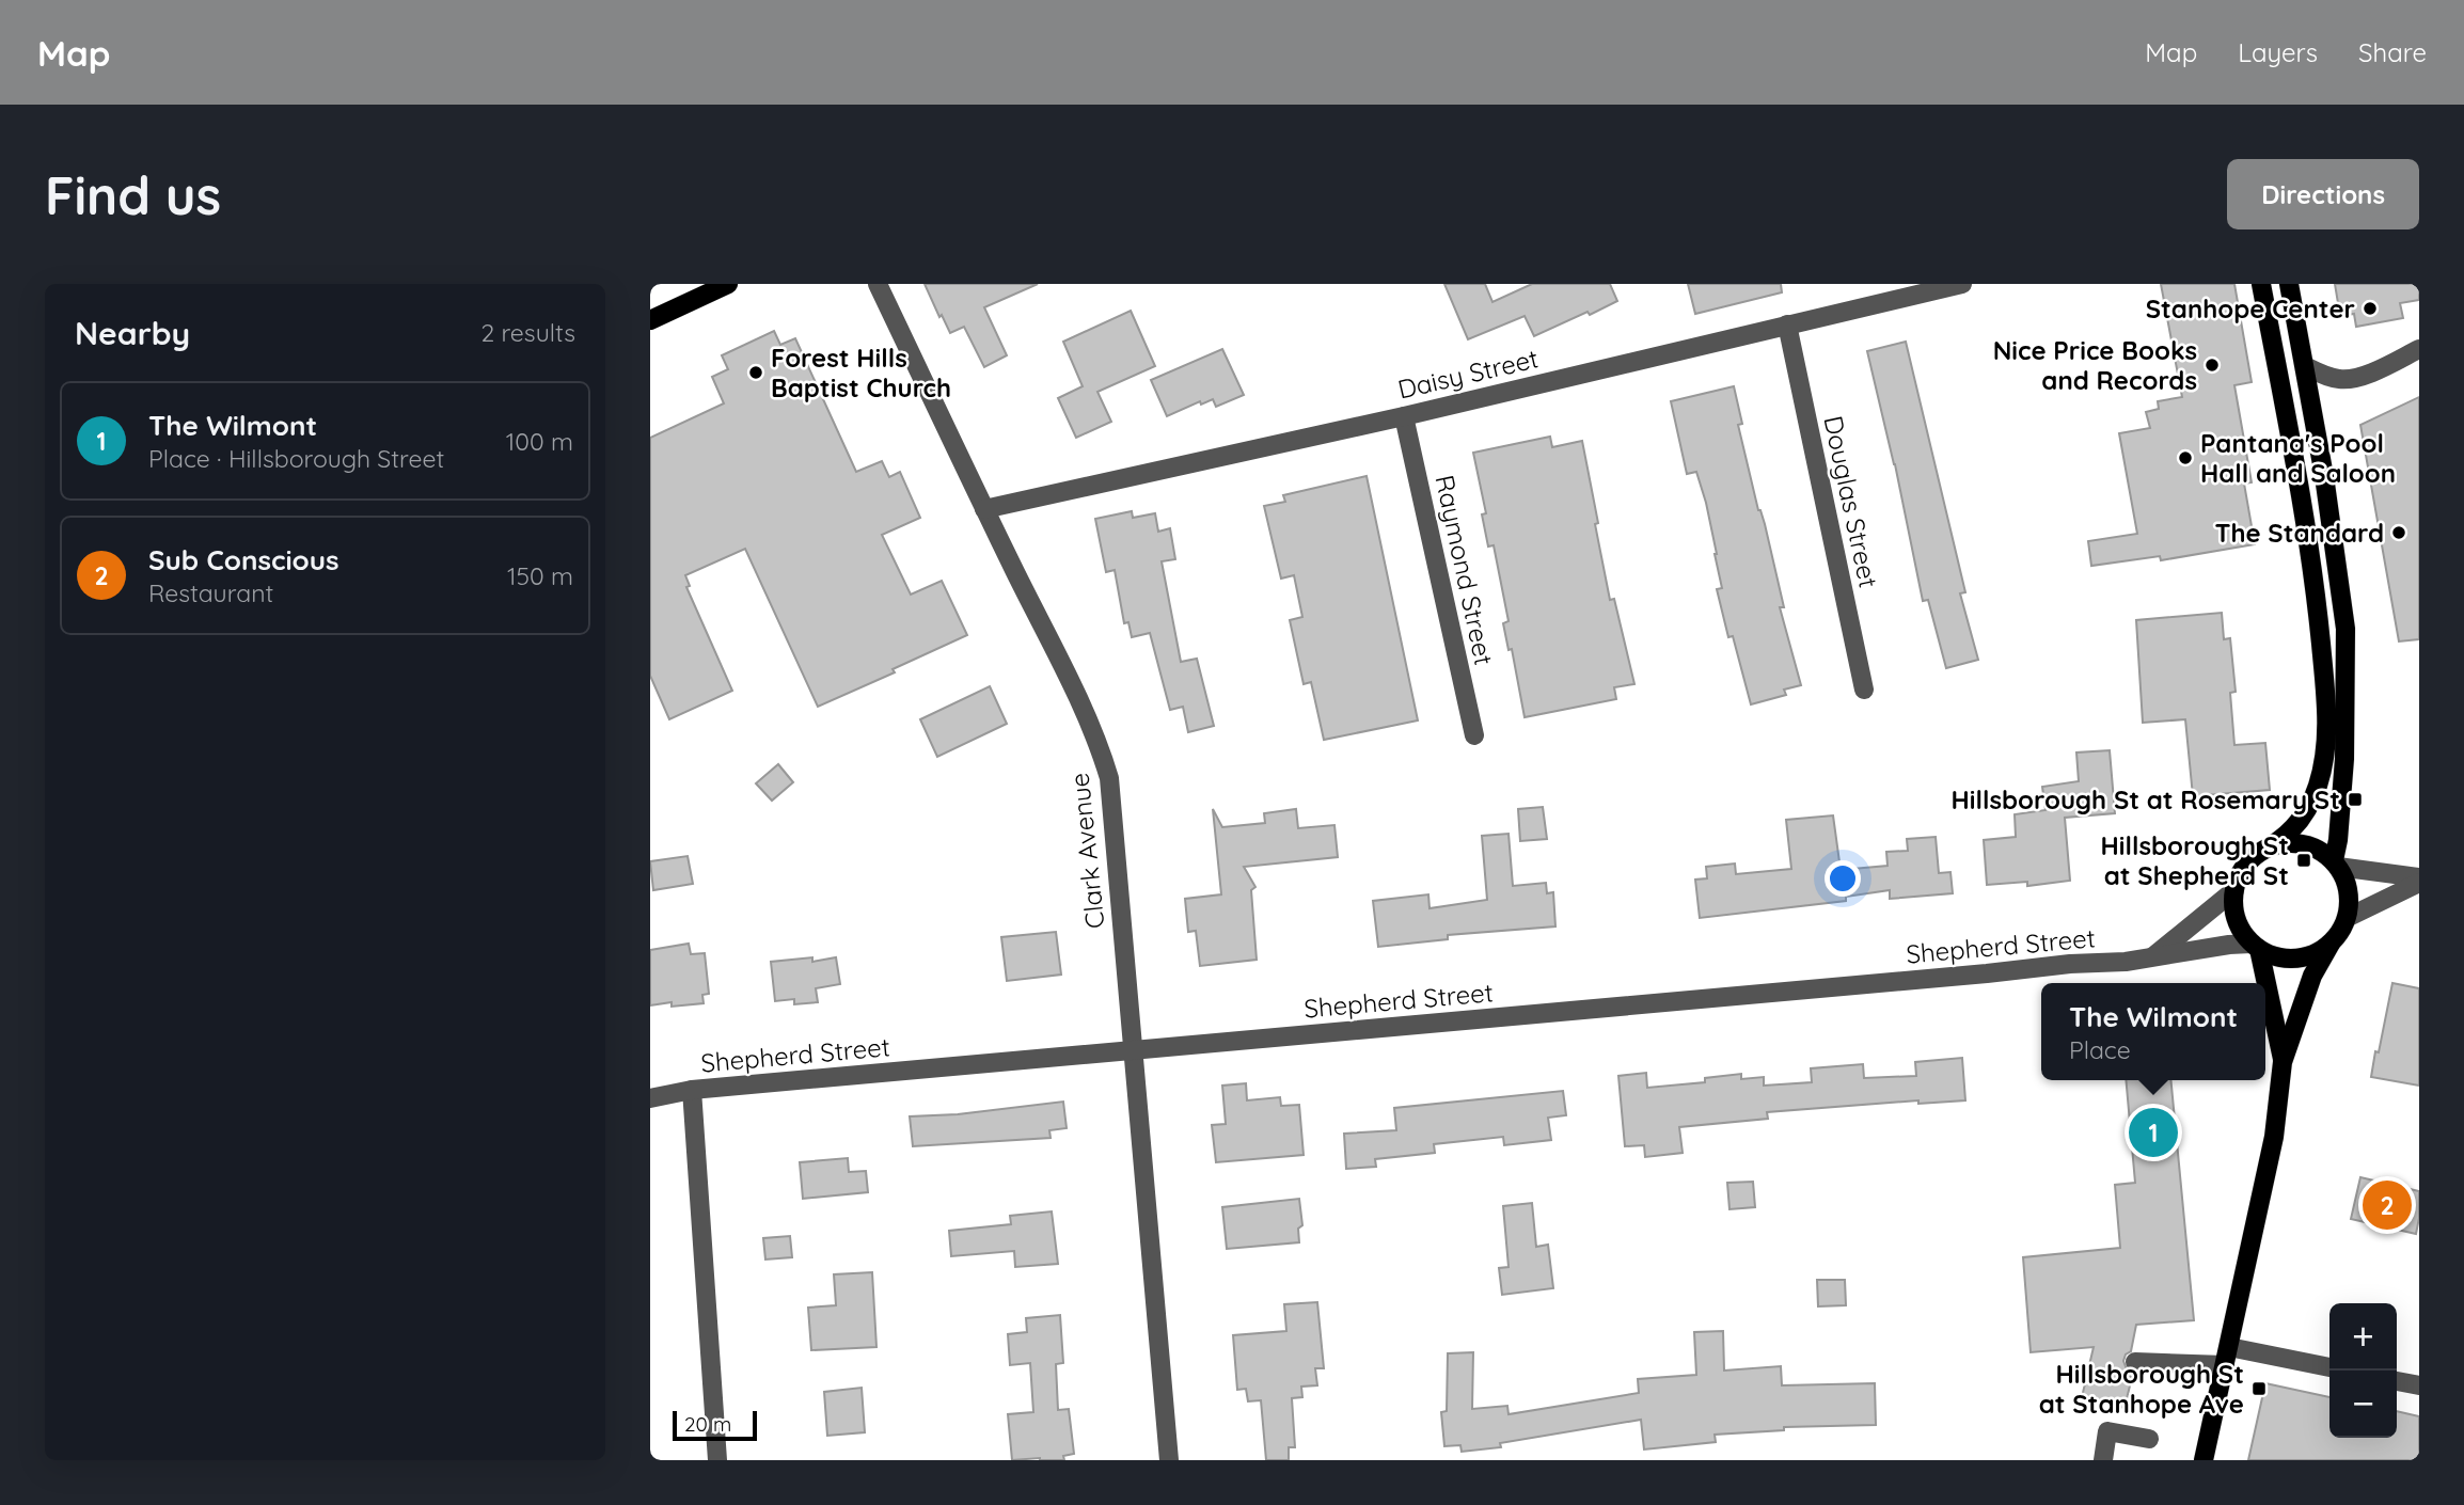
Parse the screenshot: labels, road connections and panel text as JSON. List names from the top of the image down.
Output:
{
  "streets": {
    "street": [
      "Daisy Street",
      "Douglas Street",
      "Raymond Street",
      "Clark Avenue",
      "Shepherd Street"
    ]
  },
  "crossings": [
    ["Daisy Street", "Douglas Street"],
    ["Daisy Street", "Raymond Street"],
    ["Daisy Street", "Clark Avenue"],
    ["Clark Avenue", "Shepherd Street"]
  ],
  "places": {
    "other": [
      "Stanhope Center",
      "Nice Price Books and Records",
      "Forest Hills Baptist Church",
      "Pantana's Pool Hall and Saloon",
      "The Standard"
    ],
    "transit": ["Hillsborough St at Rosemary St", "Hillsborough St at Shepherd St", "Hillsborough St at Stanhope Ave"]
  },
  "scale_bar": "20 m",
  "page": {
    "header": "Map",
    "nav": ["Map", "Layers", "Share"],
    "buttons": "Directions",
    "title": "Find us",
    "heading": ["Nearby", "2 results"],
    "list": [
      {
        "mark": "1",
        "name": "The Wilmont",
        "note": "Place · Hillsborough Street",
        "value": "100 m"
      },
      {
        "mark": "2",
        "name": "Sub Conscious",
        "note": "Restaurant",
        "value": "150 m"
      }
    ],
    "popup": ["The Wilmont", "Place"],
    "pins": ["1", "2"],
    "map_buttons": ["+", "−"],
    "scale": "20 m"
  }
}
